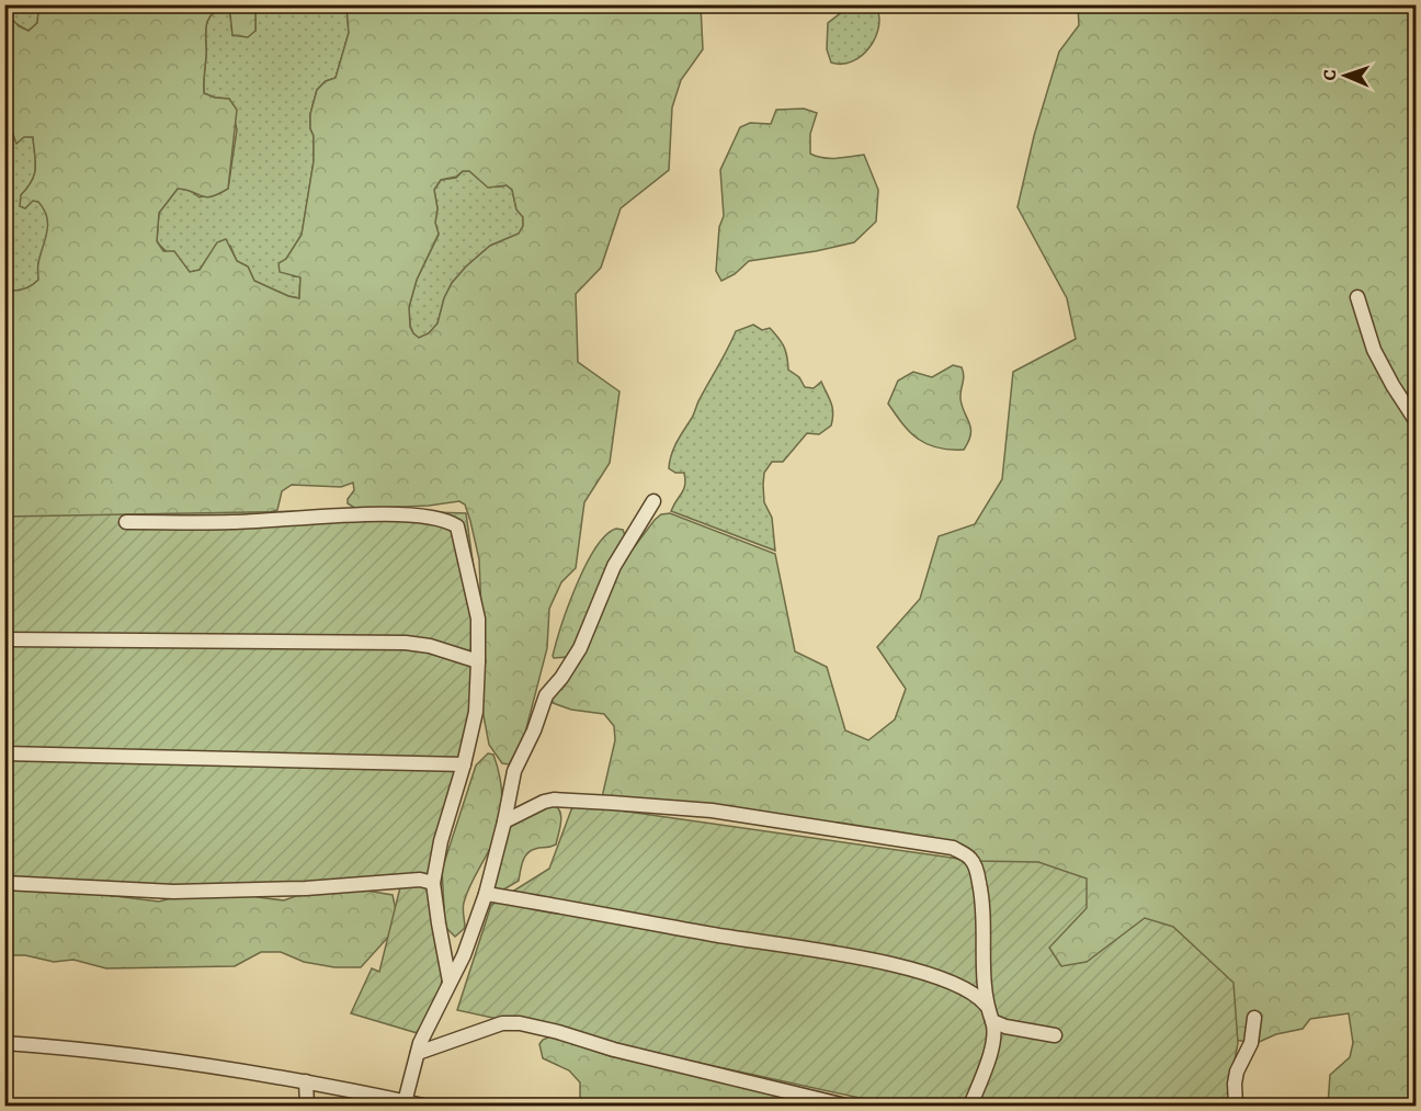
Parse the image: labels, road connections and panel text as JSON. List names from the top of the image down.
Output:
{
  "north": "left"
}
